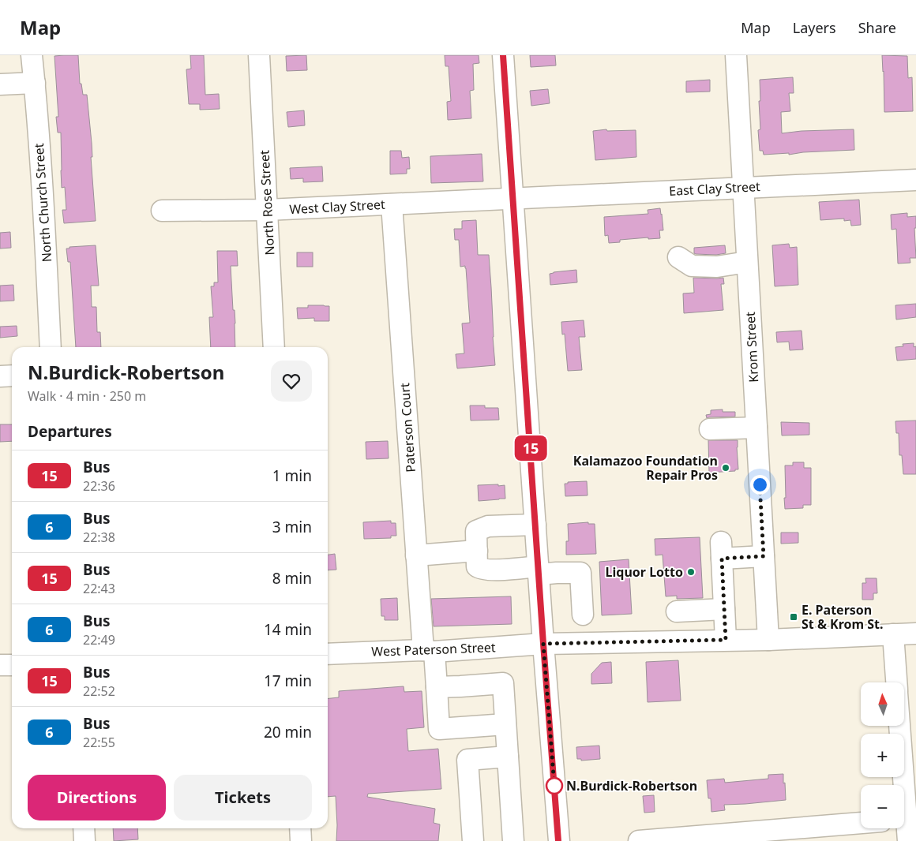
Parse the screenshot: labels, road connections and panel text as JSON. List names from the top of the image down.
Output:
{
  "streets": {
    "street": [
      "East Clay Street",
      "North Church Street",
      "North Rose Street",
      "West Clay Street",
      "Krom Street",
      "Paterson Court",
      "West Paterson Street"
    ]
  },
  "crossings": [
    ["East Clay Street", "West Clay Street"],
    ["East Clay Street", "Krom Street"],
    ["North Rose Street", "West Clay Street"],
    ["West Clay Street", "Paterson Court"],
    ["Krom Street", "West Paterson Street"],
    ["Paterson Court", "West Paterson Street"]
  ],
  "places": {
    "other": ["Kalamazoo Foundation Repair Pros", "Liquor Lotto", "N.Burdick-Robertson"],
    "transit": ["E. Paterson St & Krom St."]
  },
  "lines": ["bus line 15"],
  "north": "top",
  "page": {
    "header": "Map",
    "nav": ["Map", "Layers", "Share"],
    "on_map": "15",
    "heading": [
      ["N.Burdick-Robertson", "Walk · 4 min · 250 m"],
      "Departures"
    ],
    "list": [
      {
        "mark": "15",
        "name": "Bus",
        "note": "22:36",
        "value": "1 min"
      },
      {
        "mark": "6",
        "name": "Bus",
        "note": "22:38",
        "value": "3 min"
      },
      {
        "mark": "15",
        "name": "Bus",
        "note": "22:43",
        "value": "8 min"
      },
      {
        "mark": "6",
        "name": "Bus",
        "note": "22:49",
        "value": "14 min"
      },
      {
        "mark": "15",
        "name": "Bus",
        "note": "22:52",
        "value": "17 min"
      },
      {
        "mark": "6",
        "name": "Bus",
        "note": "22:55",
        "value": "20 min"
      }
    ],
    "map_buttons": ["+", "−"],
    "buttons": ["Directions", "Tickets"]
  }
}
